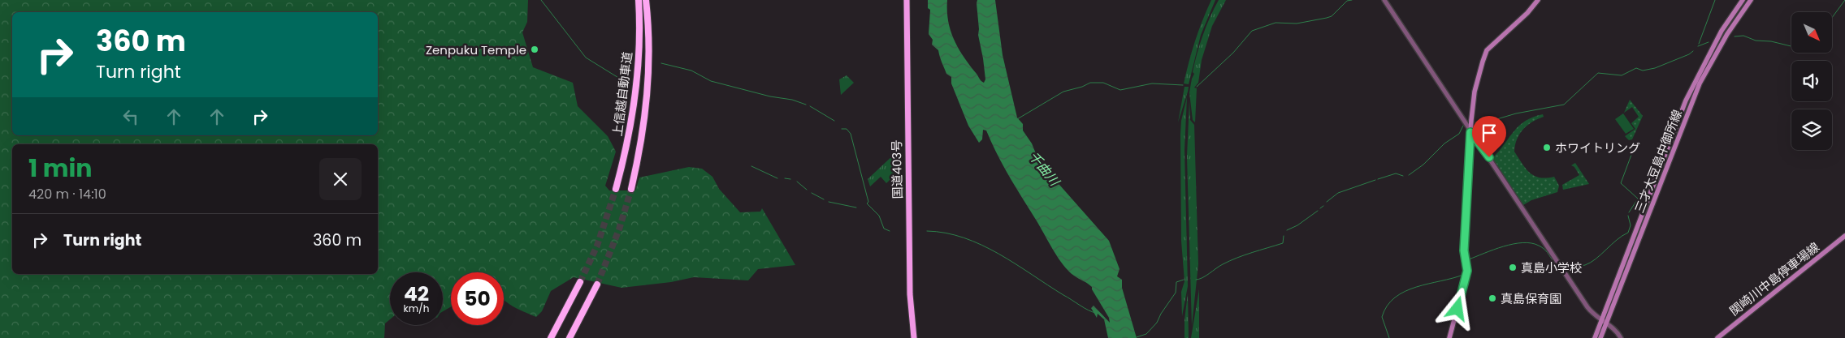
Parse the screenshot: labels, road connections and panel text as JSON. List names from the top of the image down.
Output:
{
  "streets": {
    "highway": ["上信越自動車道", "国道403号"],
    "main road": ["三才大豆島中御所線", "関崎川中島停車場線"]
  },
  "water": ["千曲川"],
  "places": [
    "Zenpuku Temple",
    "ホワイトリング",
    "真島小学校",
    "真島保育園"
  ],
  "north": "bottom right",
  "page": {
    "turn": ["360 m", "Turn right"],
    "heading": ["1 min", "420 m · 14:10"],
    "list": [
      {
        "name": "Turn right",
        "value": "360 m"
      }
    ],
    "speed": "42 km/h",
    "limit": "50"
  }
}
